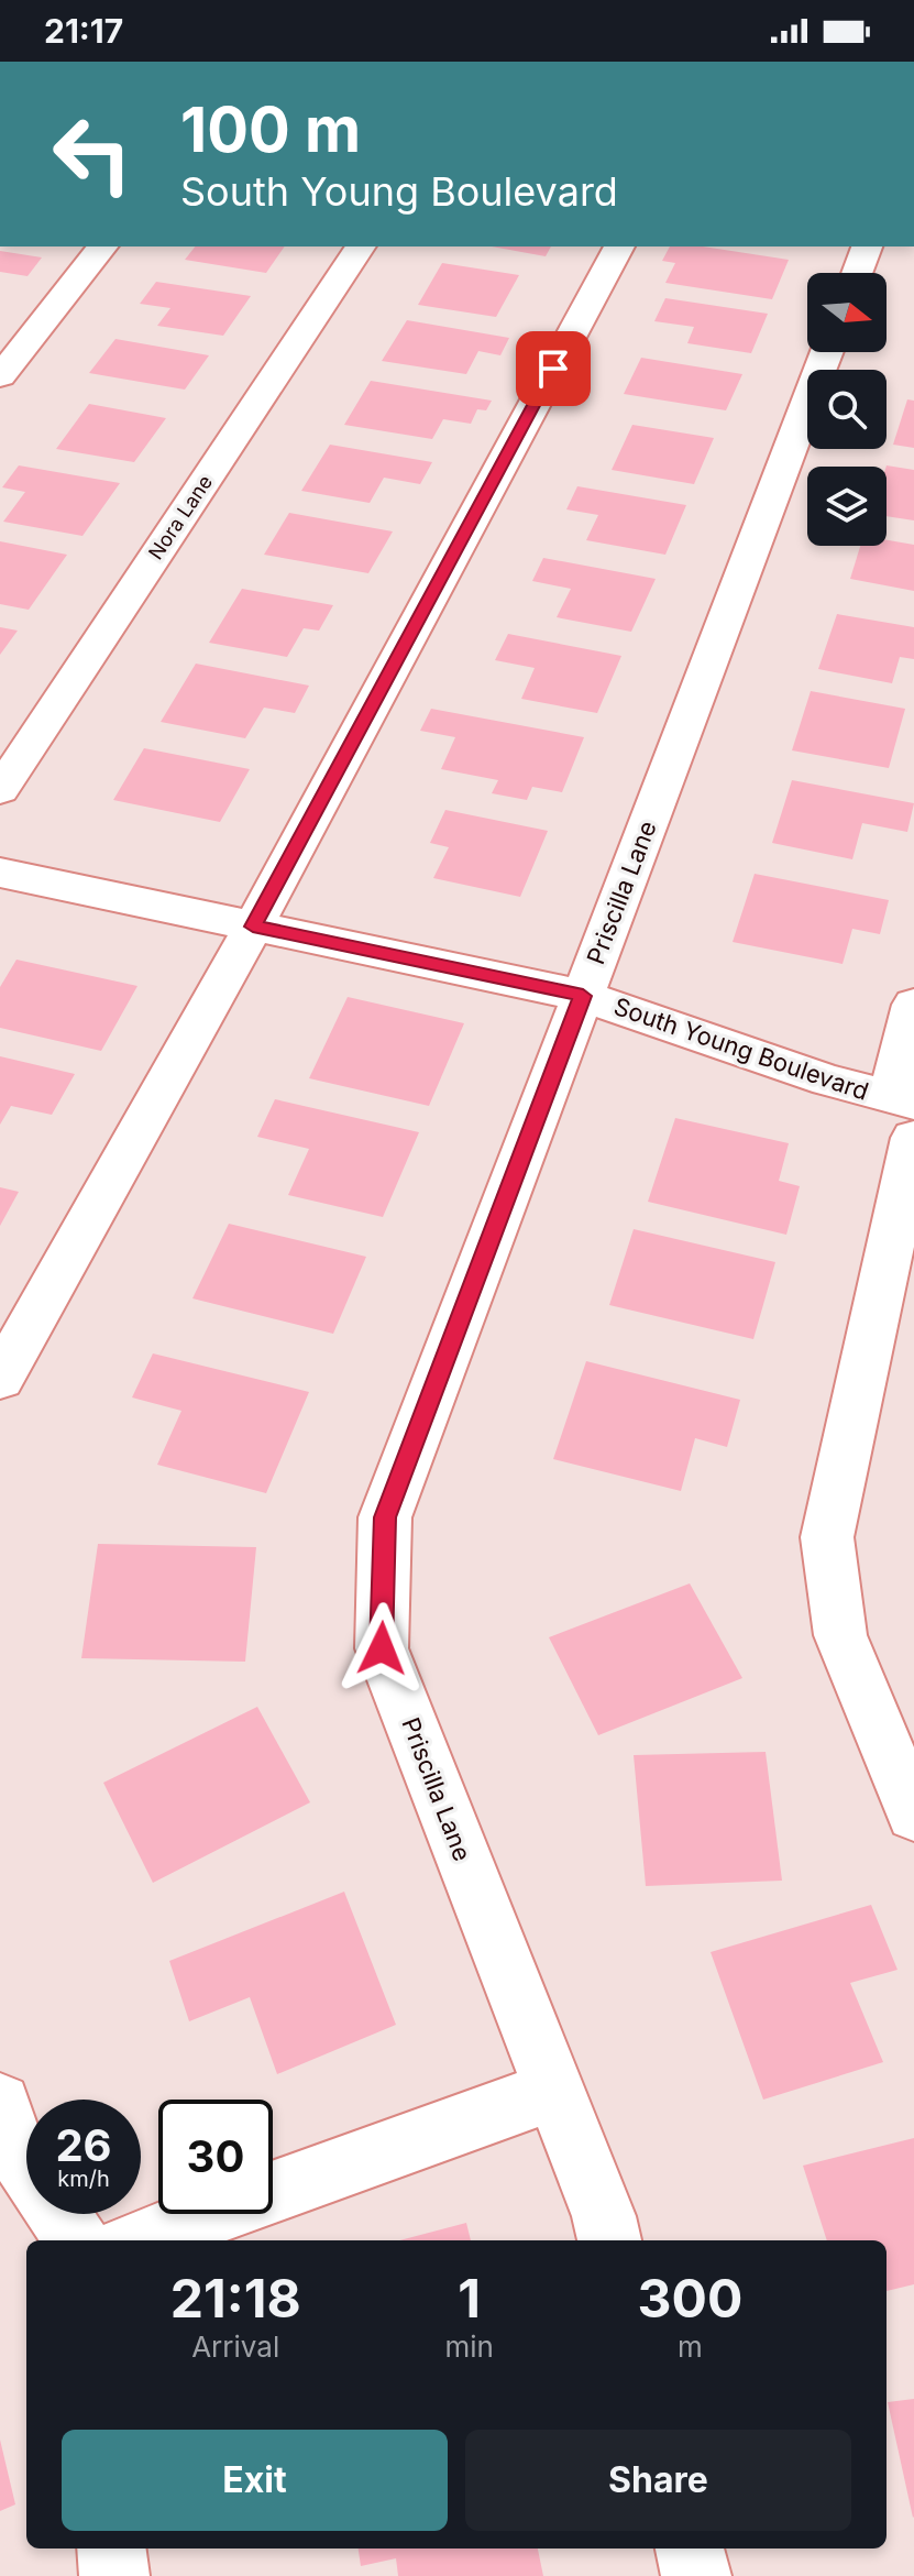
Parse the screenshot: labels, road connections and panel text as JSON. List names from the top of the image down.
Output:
{
  "streets": {
    "street": ["Nora Lane", "Priscilla Lane", "South Young Boulevard"]
  },
  "crossings": [
    ["Priscilla Lane", "South Young Boulevard"]
  ],
  "north": "right",
  "page": {
    "status": "21:17",
    "turn": ["100 m", "South Young Boulevard"],
    "speed": "26 km/h",
    "limit": "30",
    "eta": [
      "21:18",
      "Arrival",
      "1",
      "min",
      "300",
      "m"
    ],
    "buttons": ["Exit", "Share"]
  }
}
